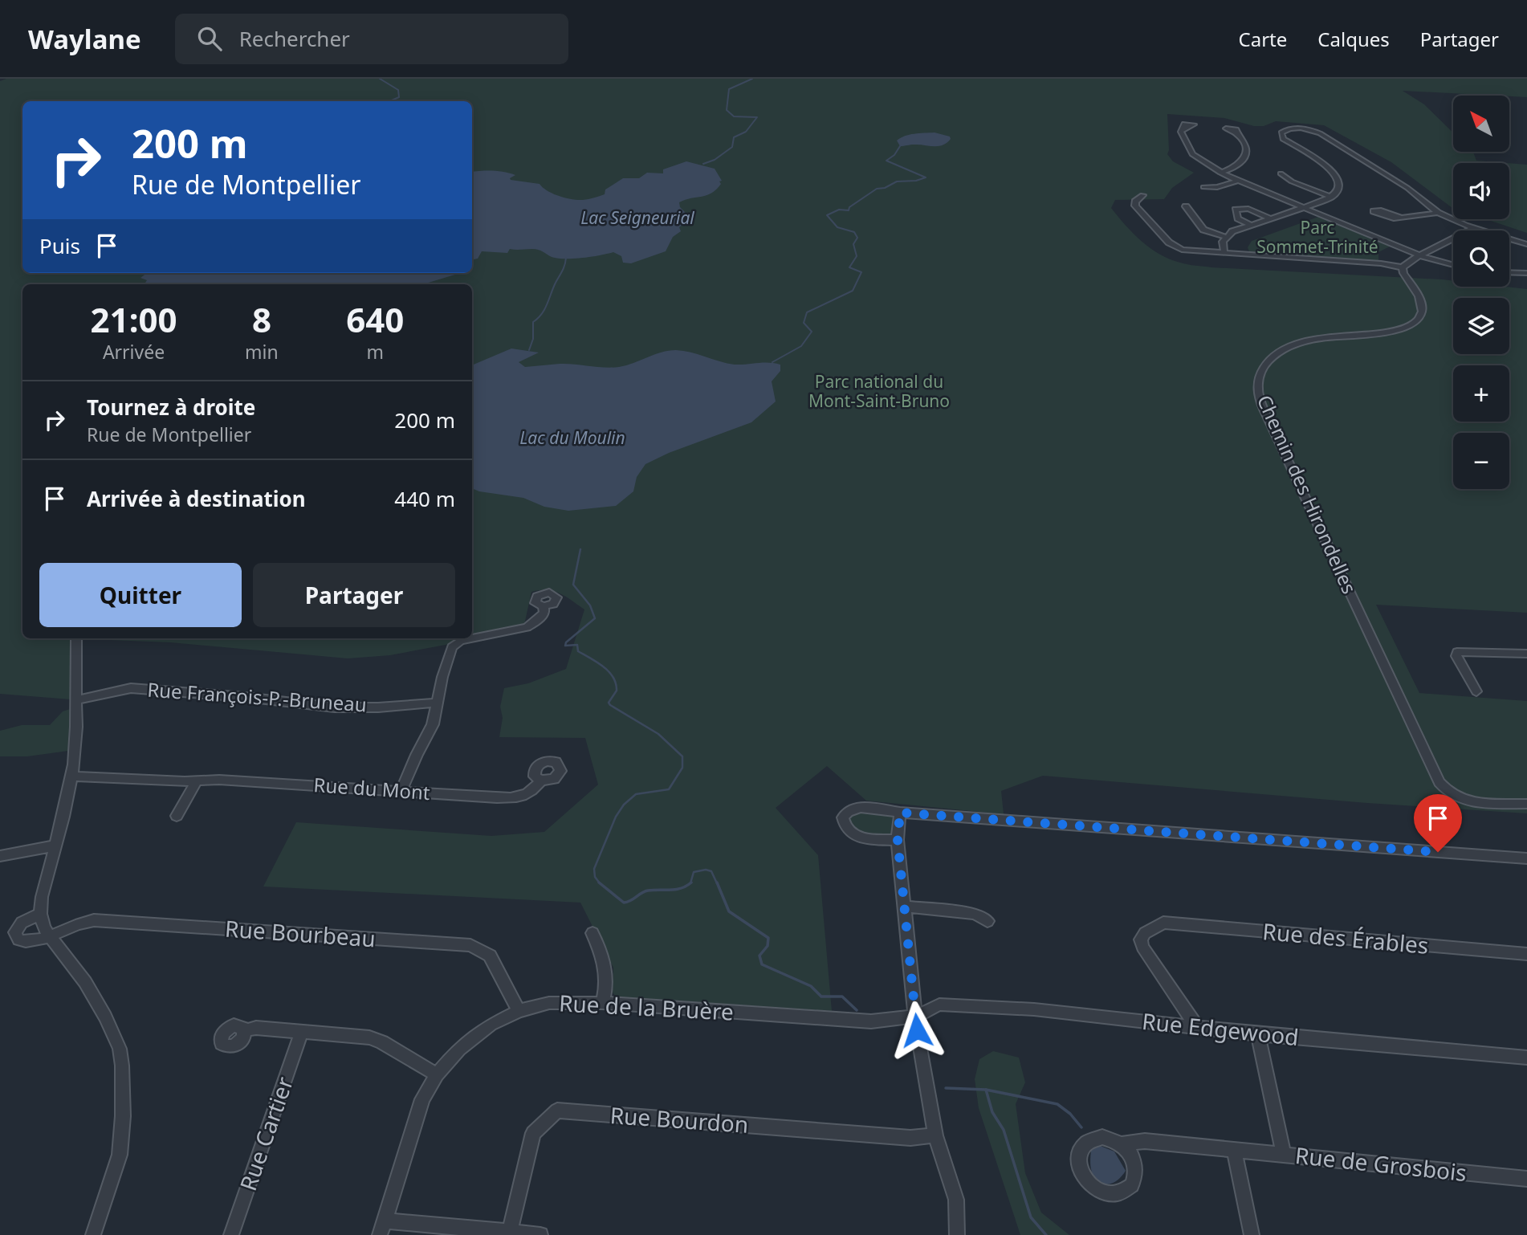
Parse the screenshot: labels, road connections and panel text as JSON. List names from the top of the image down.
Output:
{
  "streets": {
    "street": [
      "Chemin des Hirondelles",
      "Rue François-P.-Bruneau",
      "Rue du Mont",
      "Rue Bourbeau",
      "Rue des Érables",
      "Rue de la Bruère",
      "Rue Edgewood",
      "Rue Bourdon",
      "Rue Cartier",
      "Rue de Grosbois"
    ]
  },
  "crossings": [
    ["Rue Bourbeau", "Rue de la Bruère"],
    ["Rue des Érables", "Rue Edgewood"],
    ["Rue de la Bruère", "Rue Edgewood"]
  ],
  "water": ["Lac Seigneurial", "Lac du Moulin"],
  "parks": ["Parc Sommet-Trinité", "Parc national du Mont-Saint-Bruno"],
  "north": "top left",
  "page": {
    "header": "Waylane",
    "search": "Rechercher",
    "nav": ["Carte", "Calques", "Partager"],
    "map_buttons": ["+", "−"],
    "turn": ["200 m", "Rue de Montpellier"],
    "then": "Puis",
    "eta": [
      "21:00",
      "Arrivée",
      "8",
      "min",
      "640",
      "m"
    ],
    "list": [
      {
        "name": "Tournez à droite",
        "note": "Rue de Montpellier",
        "value": "200 m"
      },
      {
        "name": "Arrivée à destination",
        "value": "440 m"
      }
    ],
    "buttons": ["Quitter", "Partager"]
  }
}
